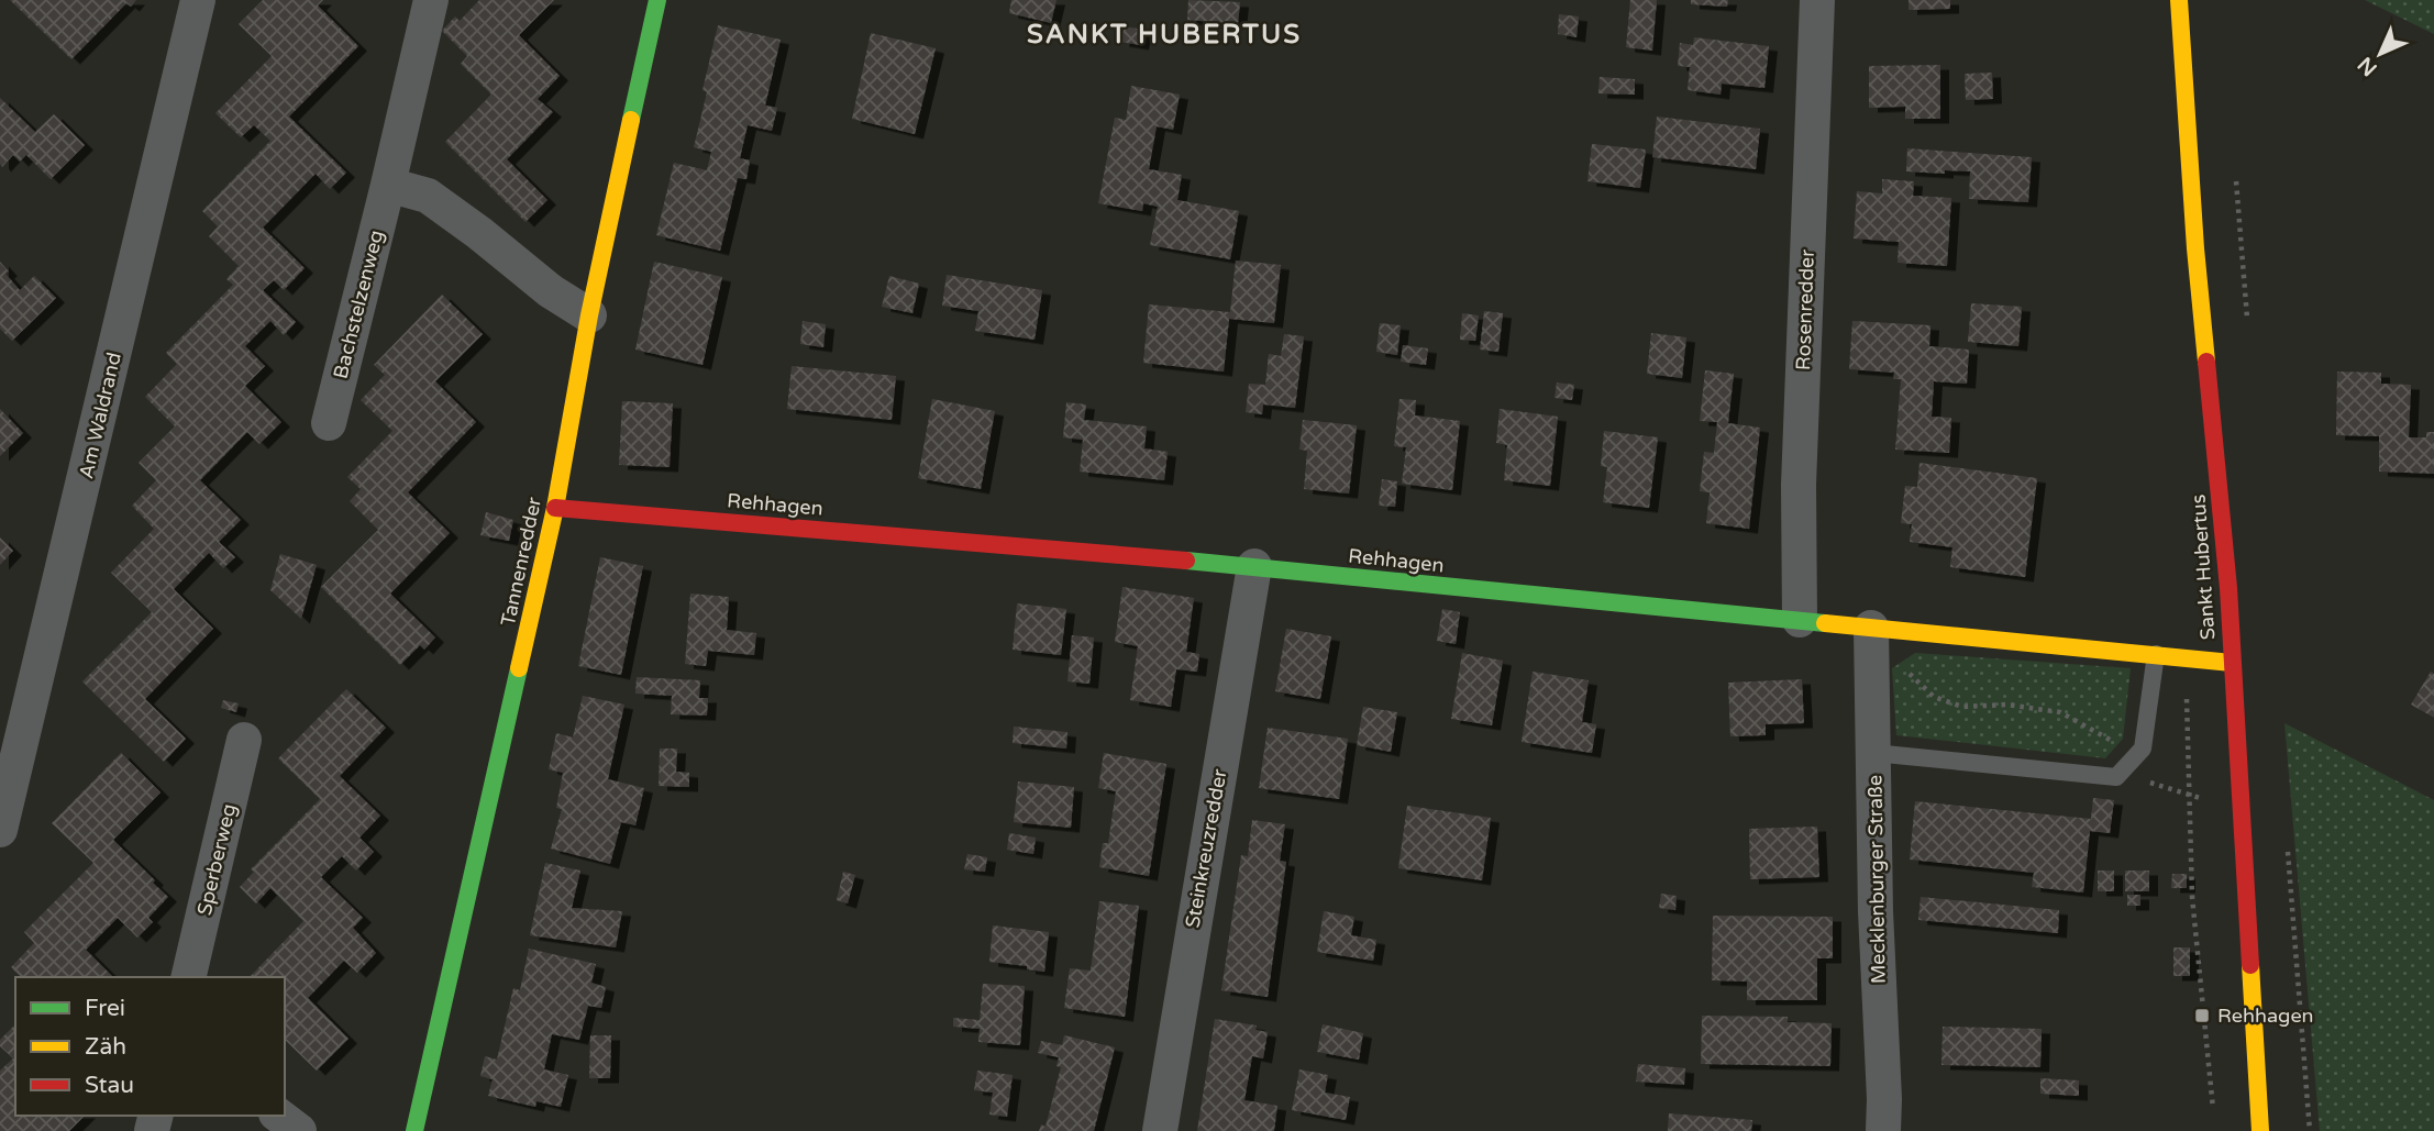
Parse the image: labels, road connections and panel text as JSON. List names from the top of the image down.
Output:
{
  "streets": {
    "street": [
      "Bachstelzenweg",
      "Rosenredder",
      "Am Waldrand",
      "Rehhagen",
      "Tannenredder",
      "Sankt Hubertus",
      "Steinkreuzredder",
      "Sperberweg",
      "Mecklenburger Straße"
    ]
  },
  "crossings": [
    ["Rosenredder", "Rehhagen"],
    ["Rehhagen", "Tannenredder"],
    ["Rehhagen", "Sankt Hubertus"],
    ["Rehhagen", "Steinkreuzredder"],
    ["Rehhagen", "Mecklenburger Straße"]
  ],
  "districts": ["SANKT HUBERTUS"],
  "places": {
    "transit": ["Rehhagen"]
  },
  "legend": ["Frei", "Zäh", "Stau"],
  "north": "bottom left"
}
